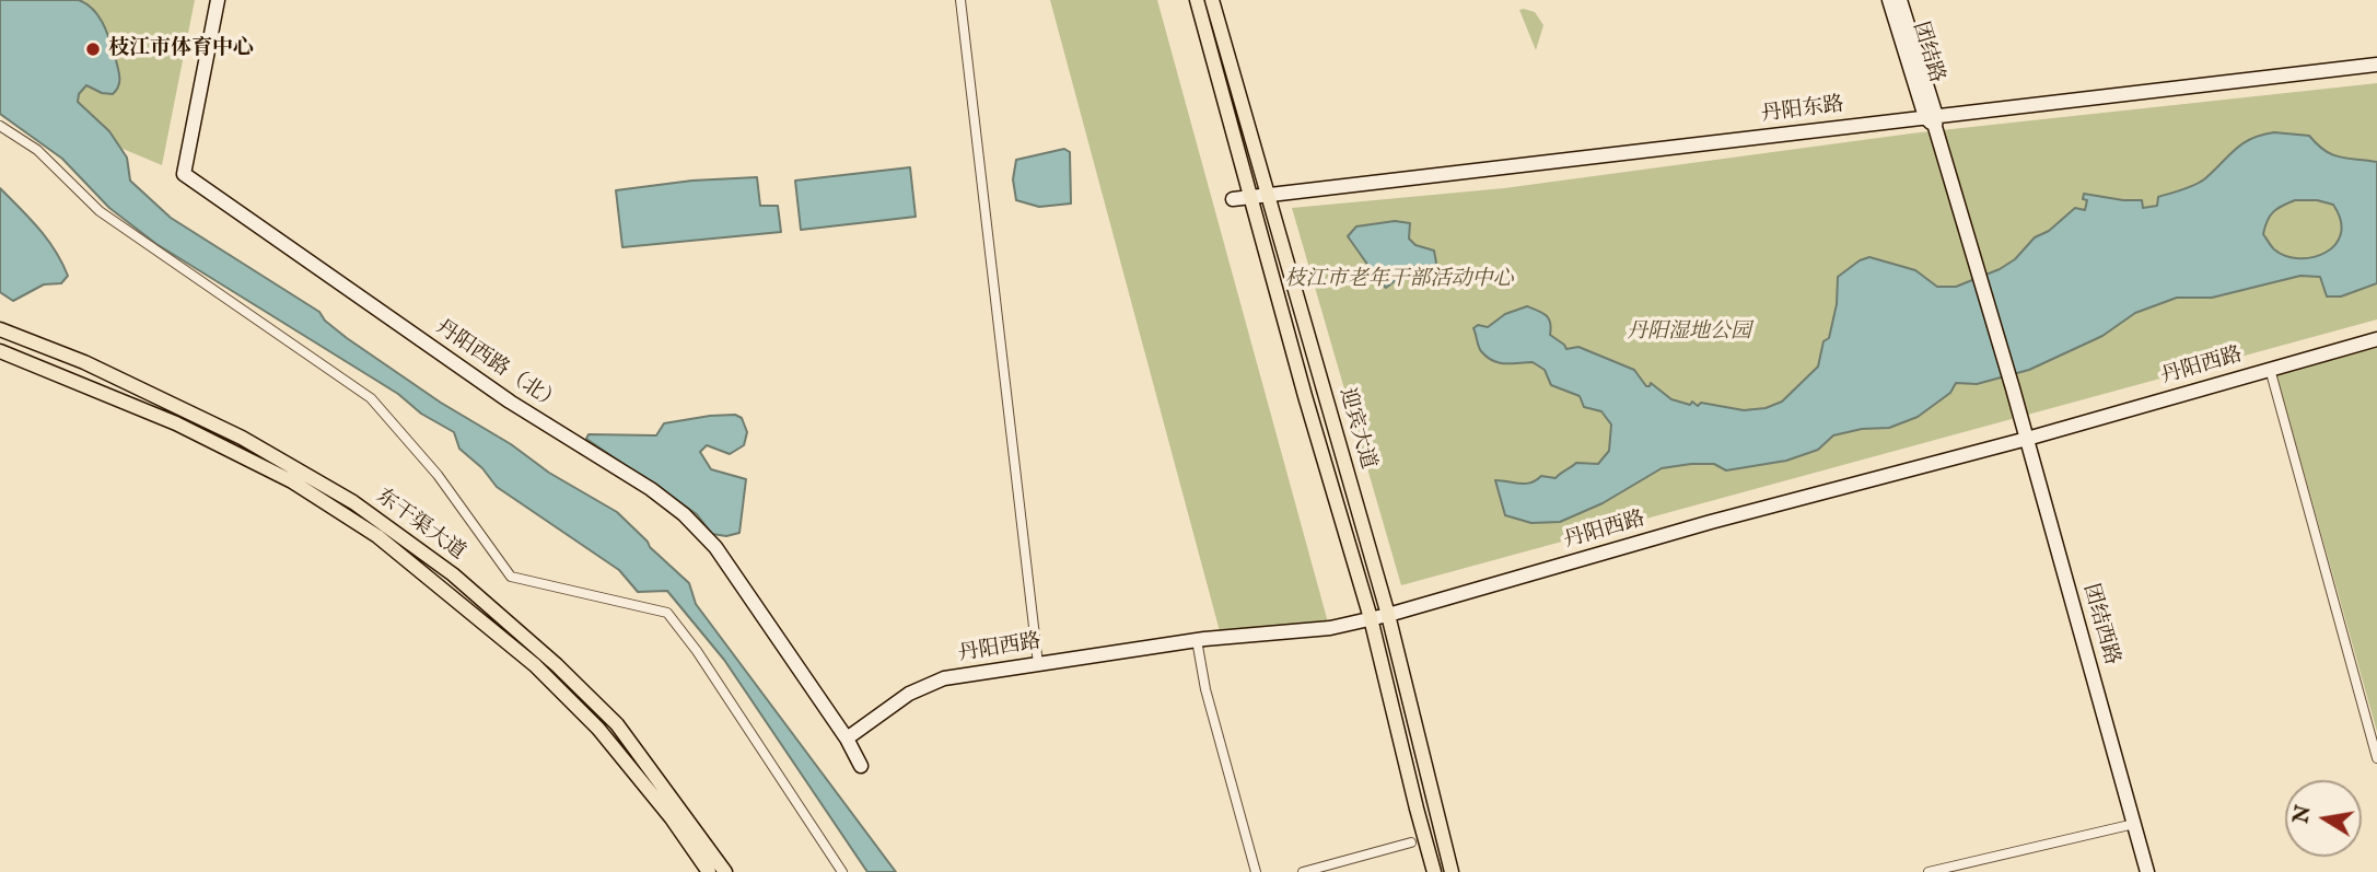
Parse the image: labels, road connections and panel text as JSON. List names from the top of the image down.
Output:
{
  "streets": {
    "main road": ["迎宾大道", "东干渠大道"],
    "street": [
      "团结路",
      "丹阳东路",
      "丹阳西路（北）",
      "丹阳西路",
      "团结西路"
    ]
  },
  "crossings": [
    ["团结路", "丹阳东路"],
    ["团结路", "团结西路"],
    ["丹阳东路", "迎宾大道"],
    ["丹阳东路", "团结西路"],
    ["丹阳西路（北）", "丹阳西路"],
    ["丹阳西路", "迎宾大道"],
    ["丹阳西路", "团结西路"]
  ],
  "parks": ["枝江市老年干部活动中心", "丹阳湿地公园"],
  "places": ["枝江市体育中心"],
  "north": "left"
}
